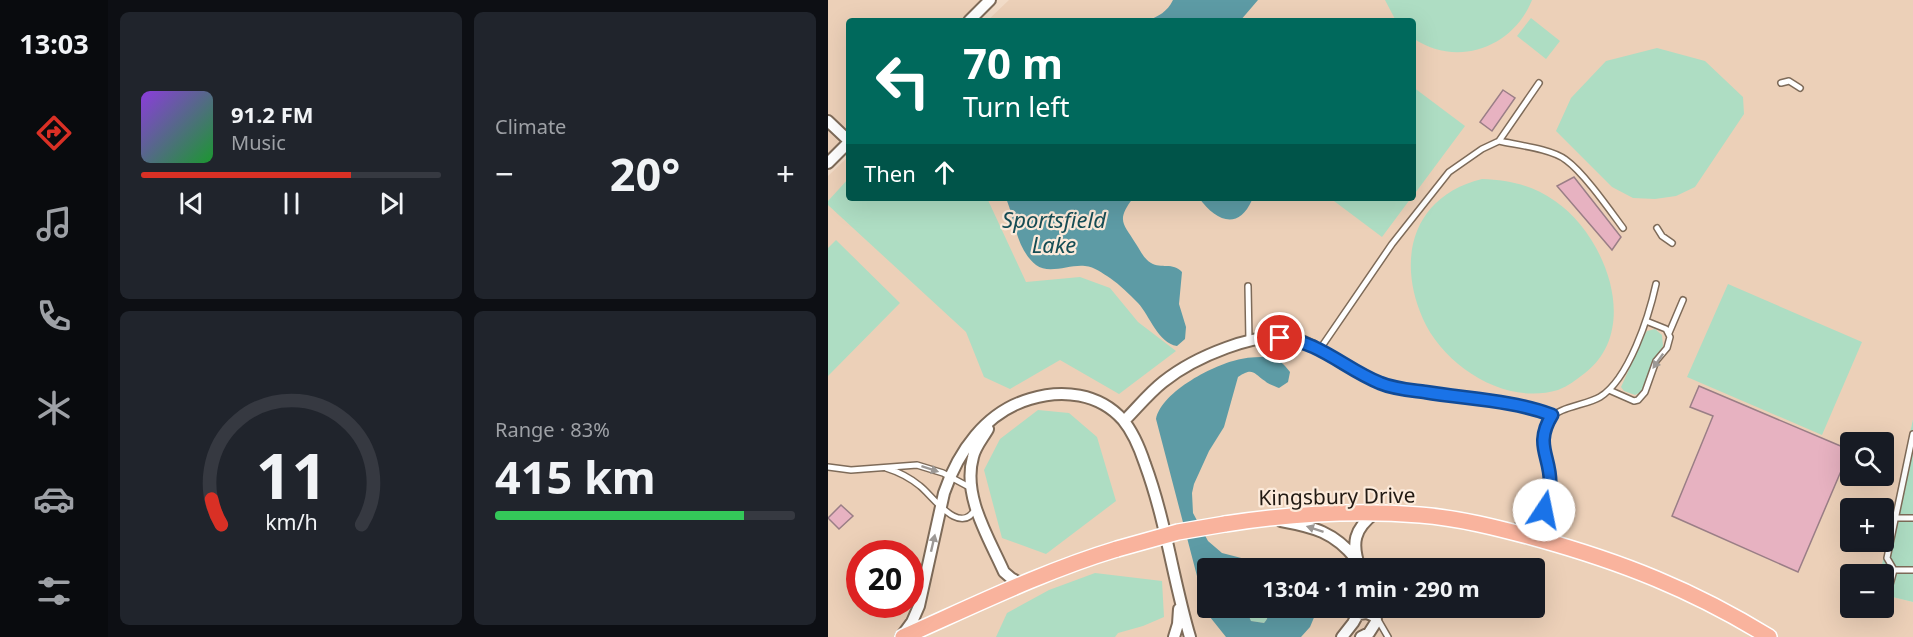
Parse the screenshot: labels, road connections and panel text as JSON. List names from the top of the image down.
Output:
{
  "streets": {
    "main road": ["Kingsbury Drive"]
  },
  "water": ["Sportsfield Lake"],
  "page": {
    "tabs": "13:03",
    "tile": [
      "Climate",
      ["Range · 83%", "415 km"]
    ],
    "turn": ["70 m", "Turn left"],
    "song": ["91.2 FM", "Music"],
    "then": "Then",
    "heat": ["−", "20°", "+"],
    "map_buttons": ["+", "−"],
    "limit": "20",
    "trip": "13:04 · 1 min · 290 m",
    "gauge": ["11", "km/h"]
  }
}
